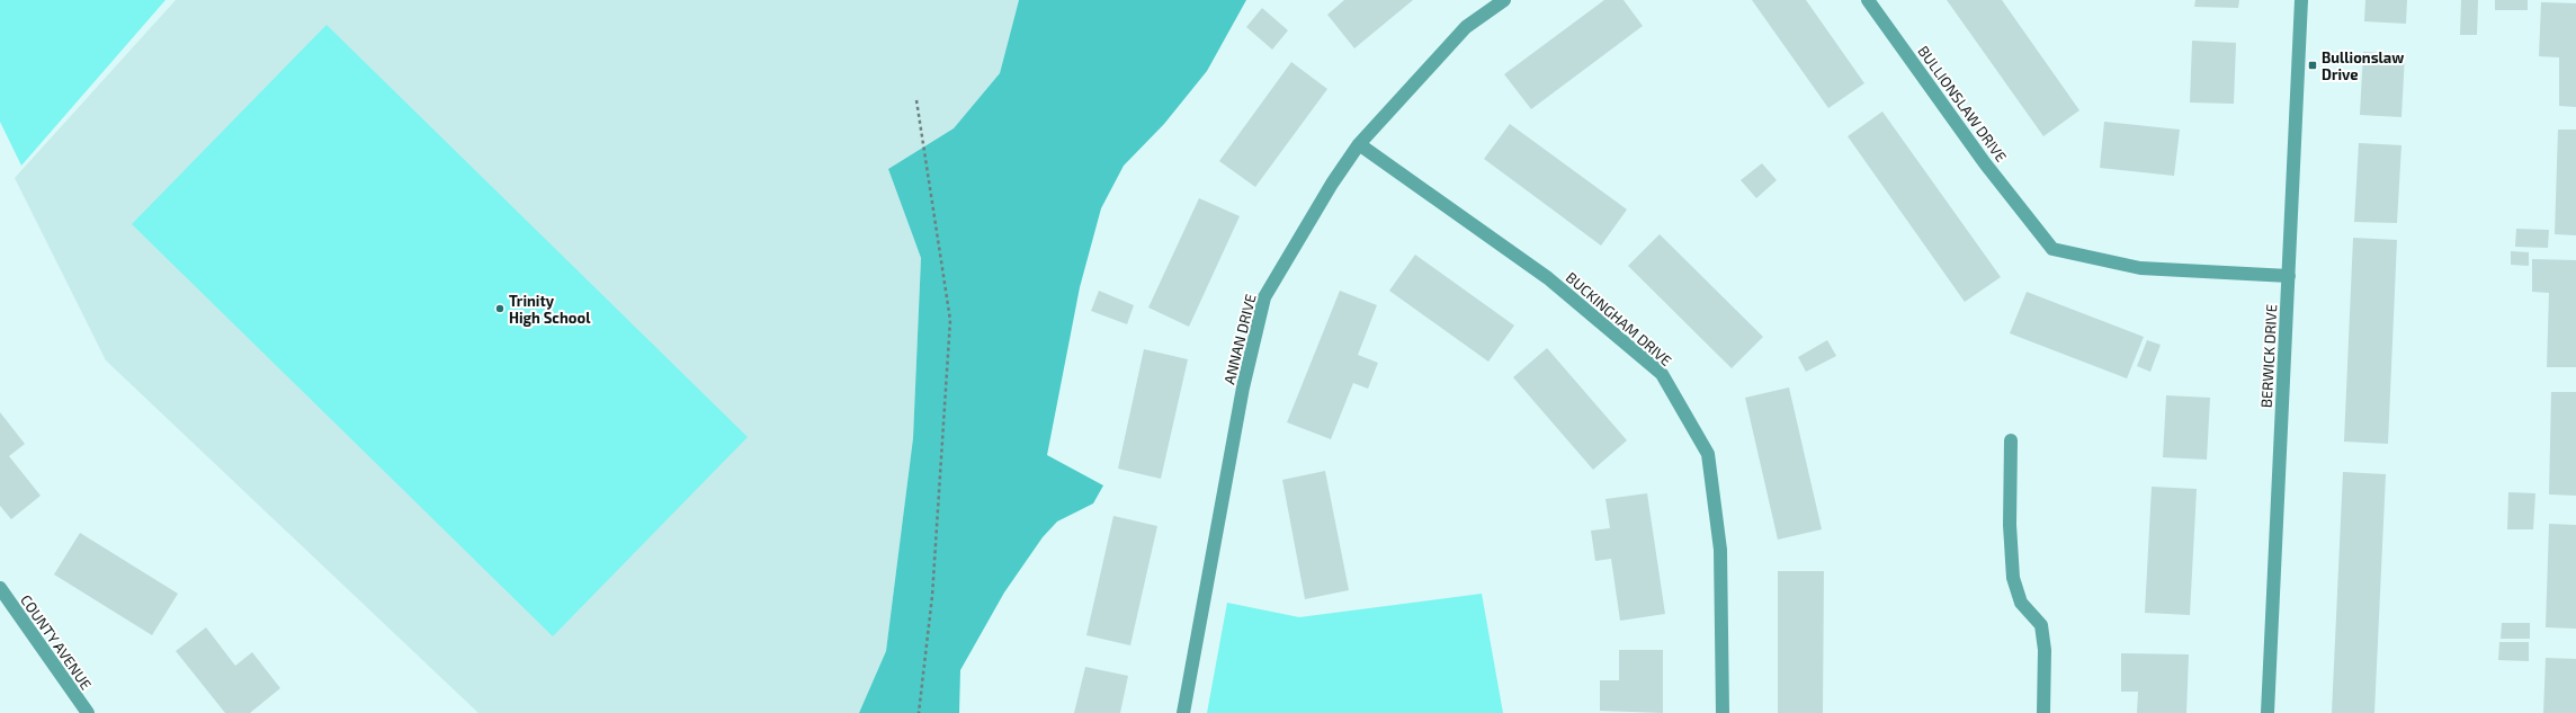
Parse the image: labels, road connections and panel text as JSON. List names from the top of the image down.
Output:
{
  "streets": {
    "street": [
      "BULLIONSLAW DRIVE",
      "BUCKINGHAM DRIVE",
      "ANNAN DRIVE",
      "BERWICK DRIVE",
      "COUNTY AVENUE"
    ]
  },
  "crossings": [
    ["BULLIONSLAW DRIVE", "BERWICK DRIVE"],
    ["BUCKINGHAM DRIVE", "ANNAN DRIVE"]
  ],
  "places": {
    "transit": ["Bullionslaw Drive"],
    "other": ["Trinity High School"]
  }
}
